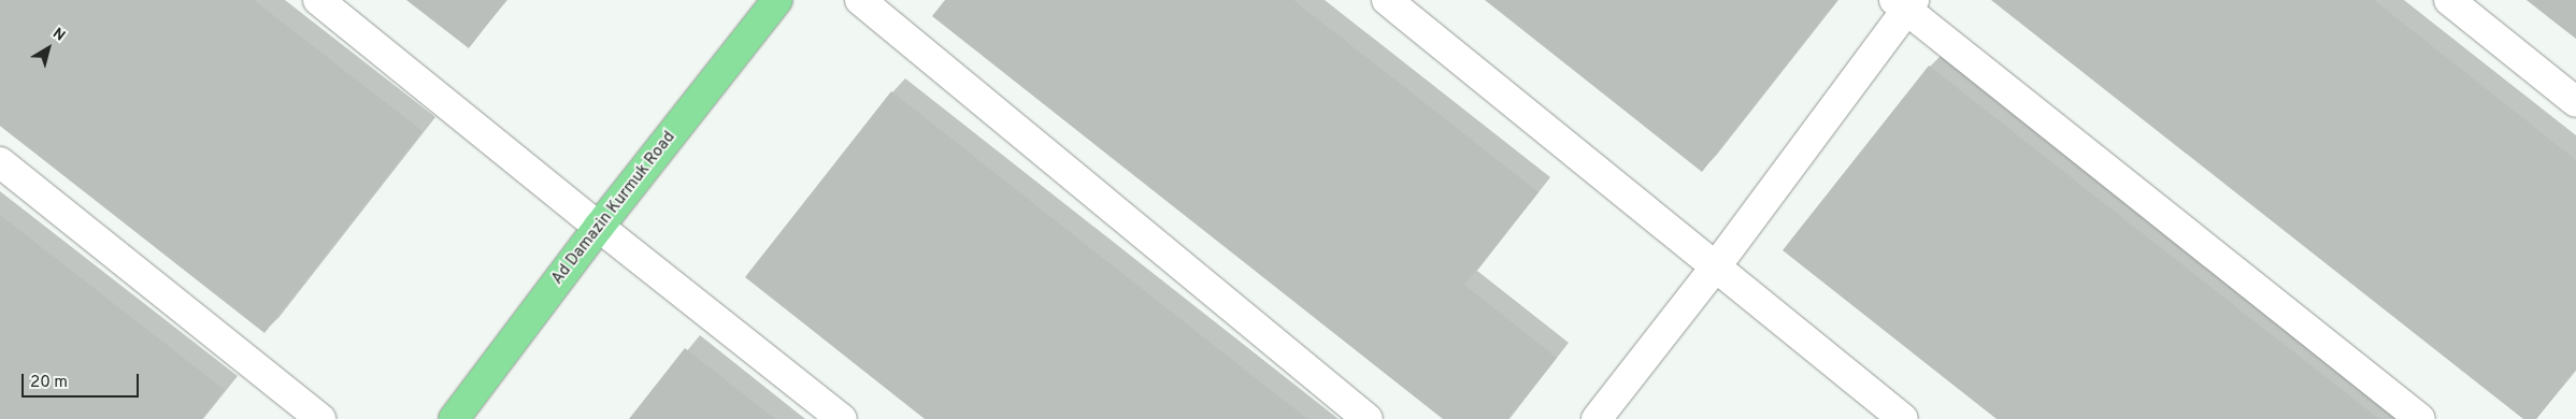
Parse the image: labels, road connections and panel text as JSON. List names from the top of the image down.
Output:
{
  "streets": {
    "highway": ["Ad Damazin Kurmuk Road"]
  },
  "scale_bar": "20 m",
  "north": "top right"
}
